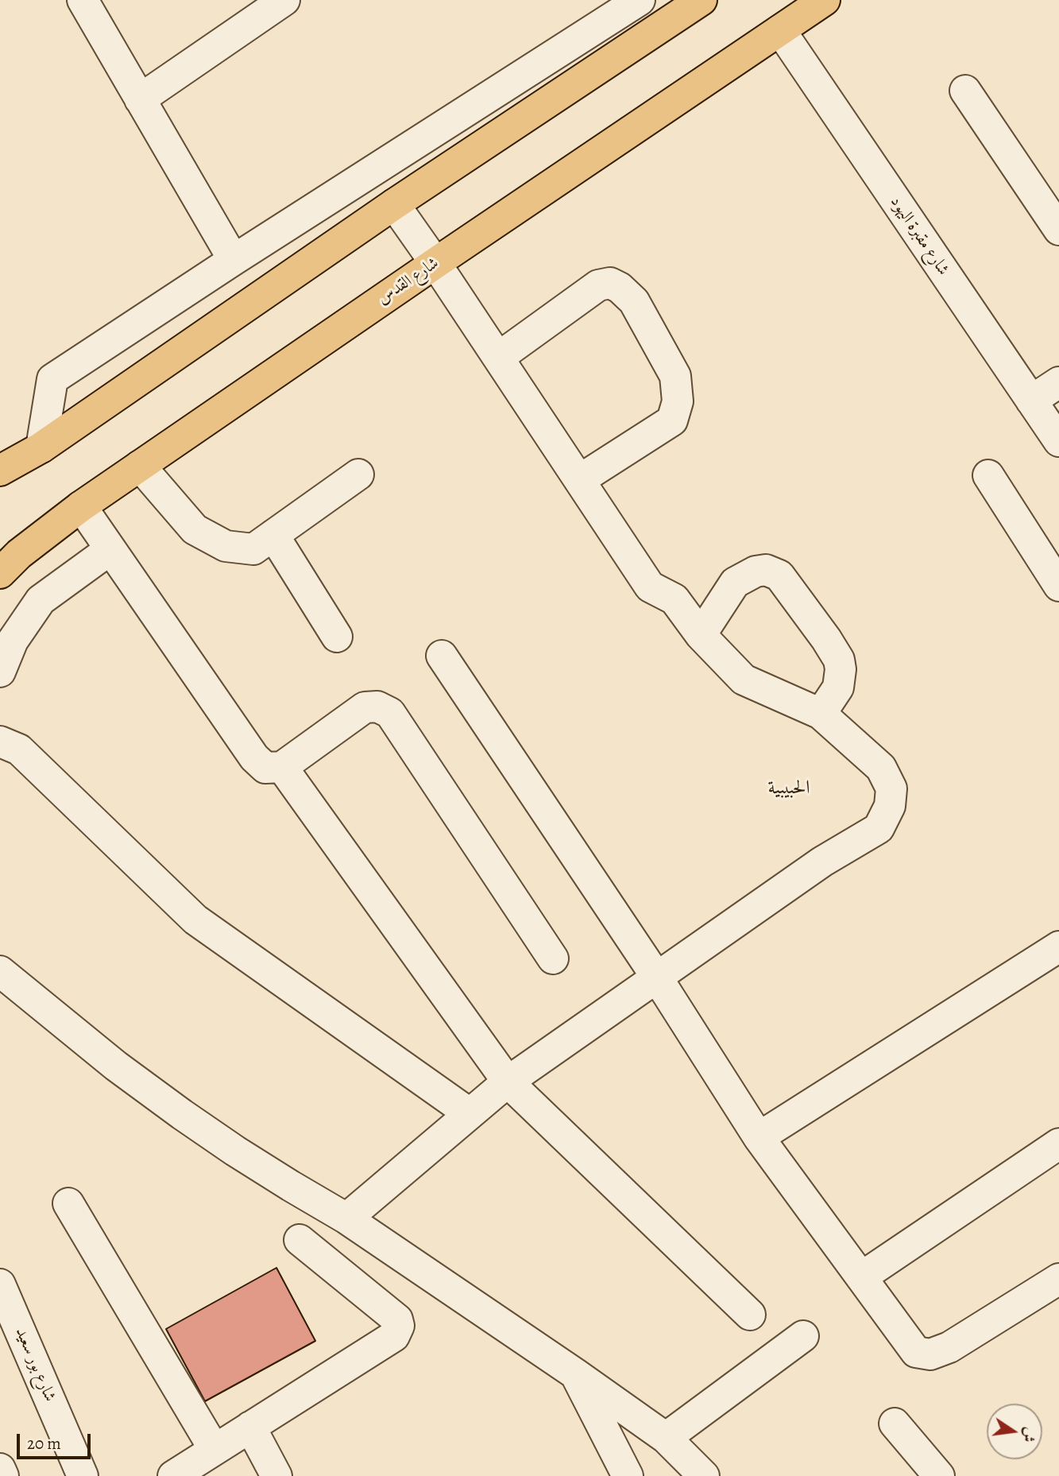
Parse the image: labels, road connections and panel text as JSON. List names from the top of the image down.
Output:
{
  "streets": {
    "main road": ["شارع القدس"],
    "street": ["شارع مقبرة اليهود", "شارع بور سعيد"]
  },
  "crossings": [
    ["شارع مقبرة اليهود", "شارع القدس"]
  ],
  "districts": ["الحبيبية"],
  "scale_bar": "20 m",
  "north": "right"
}
